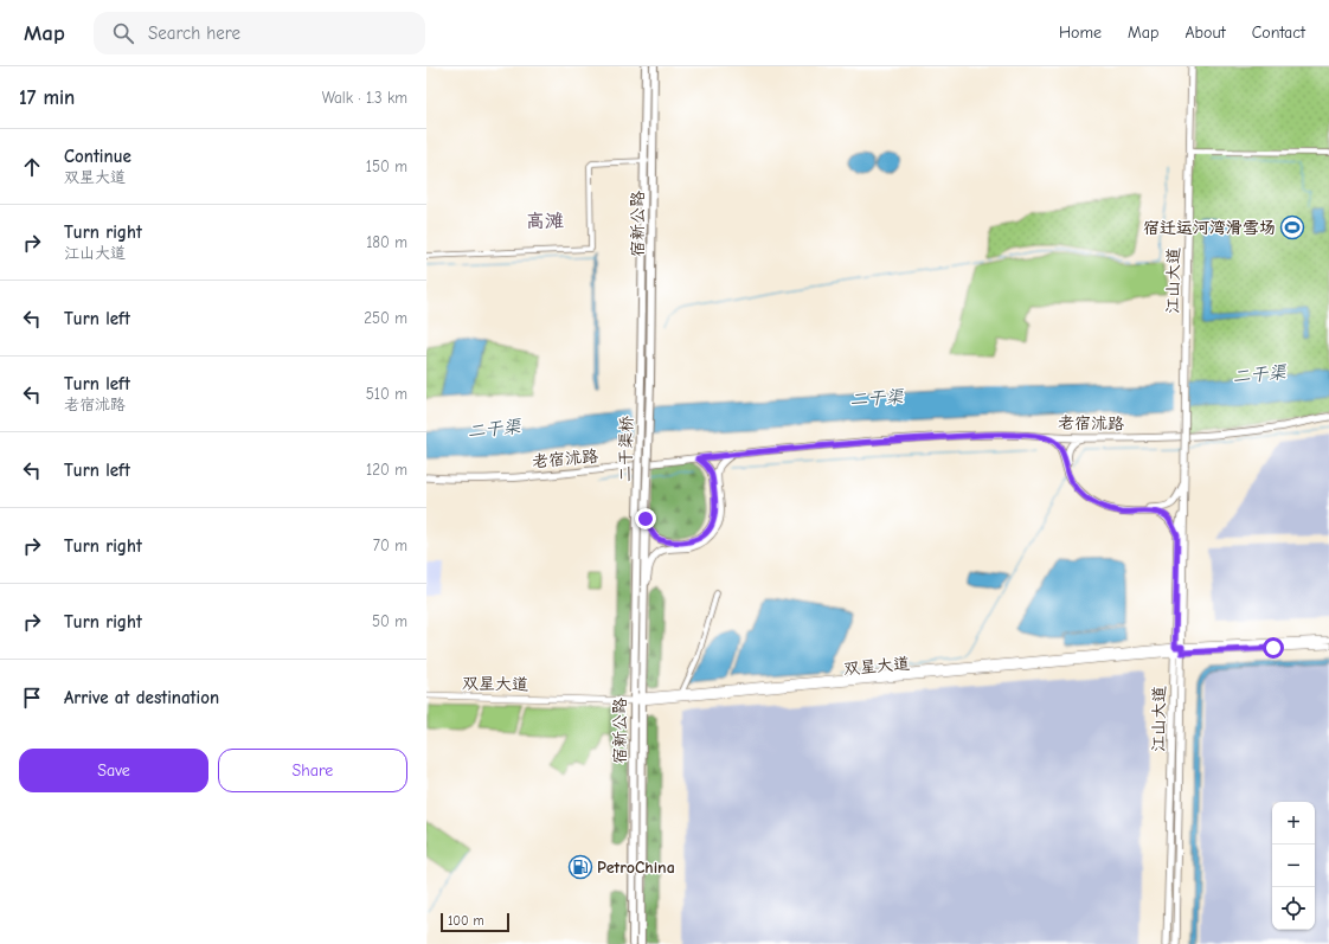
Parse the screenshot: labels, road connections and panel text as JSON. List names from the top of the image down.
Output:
{
  "streets": {
    "highway": ["宿新公路", "二干渠桥"],
    "main road": ["江山大道", "老宿沭路"],
    "street": ["双星大道"]
  },
  "crossings": [
    ["宿新公路", "二干渠桥"],
    ["宿新公路", "双星大道"],
    ["江山大道", "双星大道"]
  ],
  "districts": ["高滩"],
  "water": ["二干渠"],
  "places": {
    "sports": ["宿迁运河湾滑雪场"],
    "fuel station": ["PetroChina"]
  },
  "scale_bar": "100 m",
  "page": {
    "header": "Map",
    "search": "Search here",
    "nav": [
      "Home",
      "Map",
      "About",
      "Contact"
    ],
    "heading": ["17 min", "Walk · 1.3 km"],
    "list": [
      ["Continue", "双星大道", "150 m"],
      ["Turn right", "江山大道", "180 m"],
      ["Turn left", "250 m"],
      ["Turn left", "老宿沭路", "510 m"],
      ["Turn left", "120 m"],
      ["Turn right", "70 m"],
      ["Turn right", "50 m"],
      "Arrive at destination"
    ],
    "buttons": ["Save", "Share"],
    "map_buttons": ["+", "−"],
    "scale": "100 m"
  }
}
